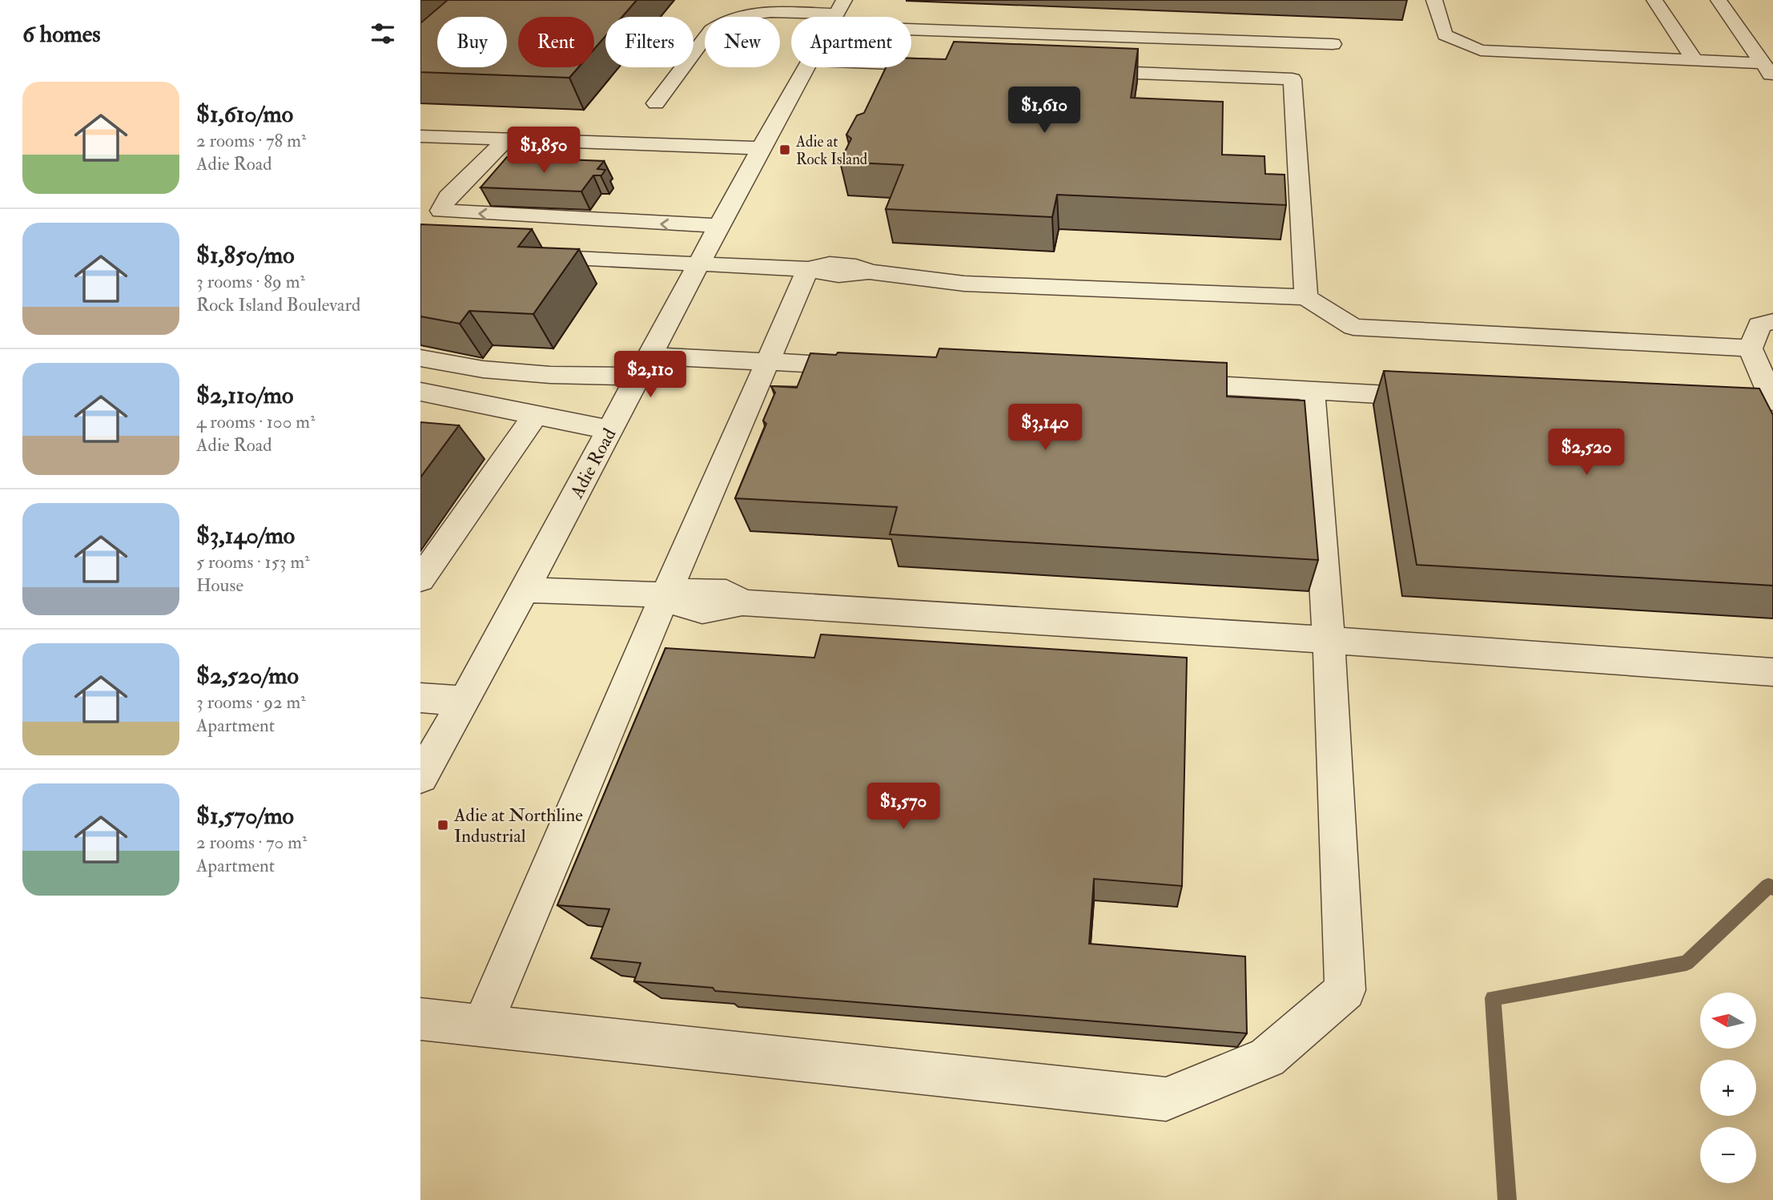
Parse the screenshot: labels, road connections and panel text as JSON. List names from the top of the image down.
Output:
{
  "streets": {
    "street": ["Adie Road"]
  },
  "places": {
    "transit": ["Adie at Rock Island", "Adie at Northline Industrial"]
  },
  "north": "left",
  "page": {
    "heading": "6 homes",
    "chip": [
      "Buy",
      "Rent",
      "Filters",
      "New",
      "Apartment"
    ],
    "list": [
      {
        "name": "$1,610/mo",
        "note": "2 rooms · 78 m² · Adie Road"
      },
      {
        "name": "$1,850/mo",
        "note": "3 rooms · 89 m² · Rock Island Boulevard"
      },
      {
        "name": "$2,110/mo",
        "note": "4 rooms · 100 m² · Adie Road"
      },
      {
        "name": "$3,140/mo",
        "note": "5 rooms · 153 m² · House"
      },
      {
        "name": "$2,520/mo",
        "note": "3 rooms · 92 m² · Apartment"
      },
      {
        "name": "$1,570/mo",
        "note": "2 rooms · 70 m² · Apartment"
      }
    ],
    "price": [
      "$1,610",
      "$1,850",
      "$2,110",
      "$3,140",
      "$2,520",
      "$1,570"
    ],
    "map_buttons": ["+", "−"]
  }
}
